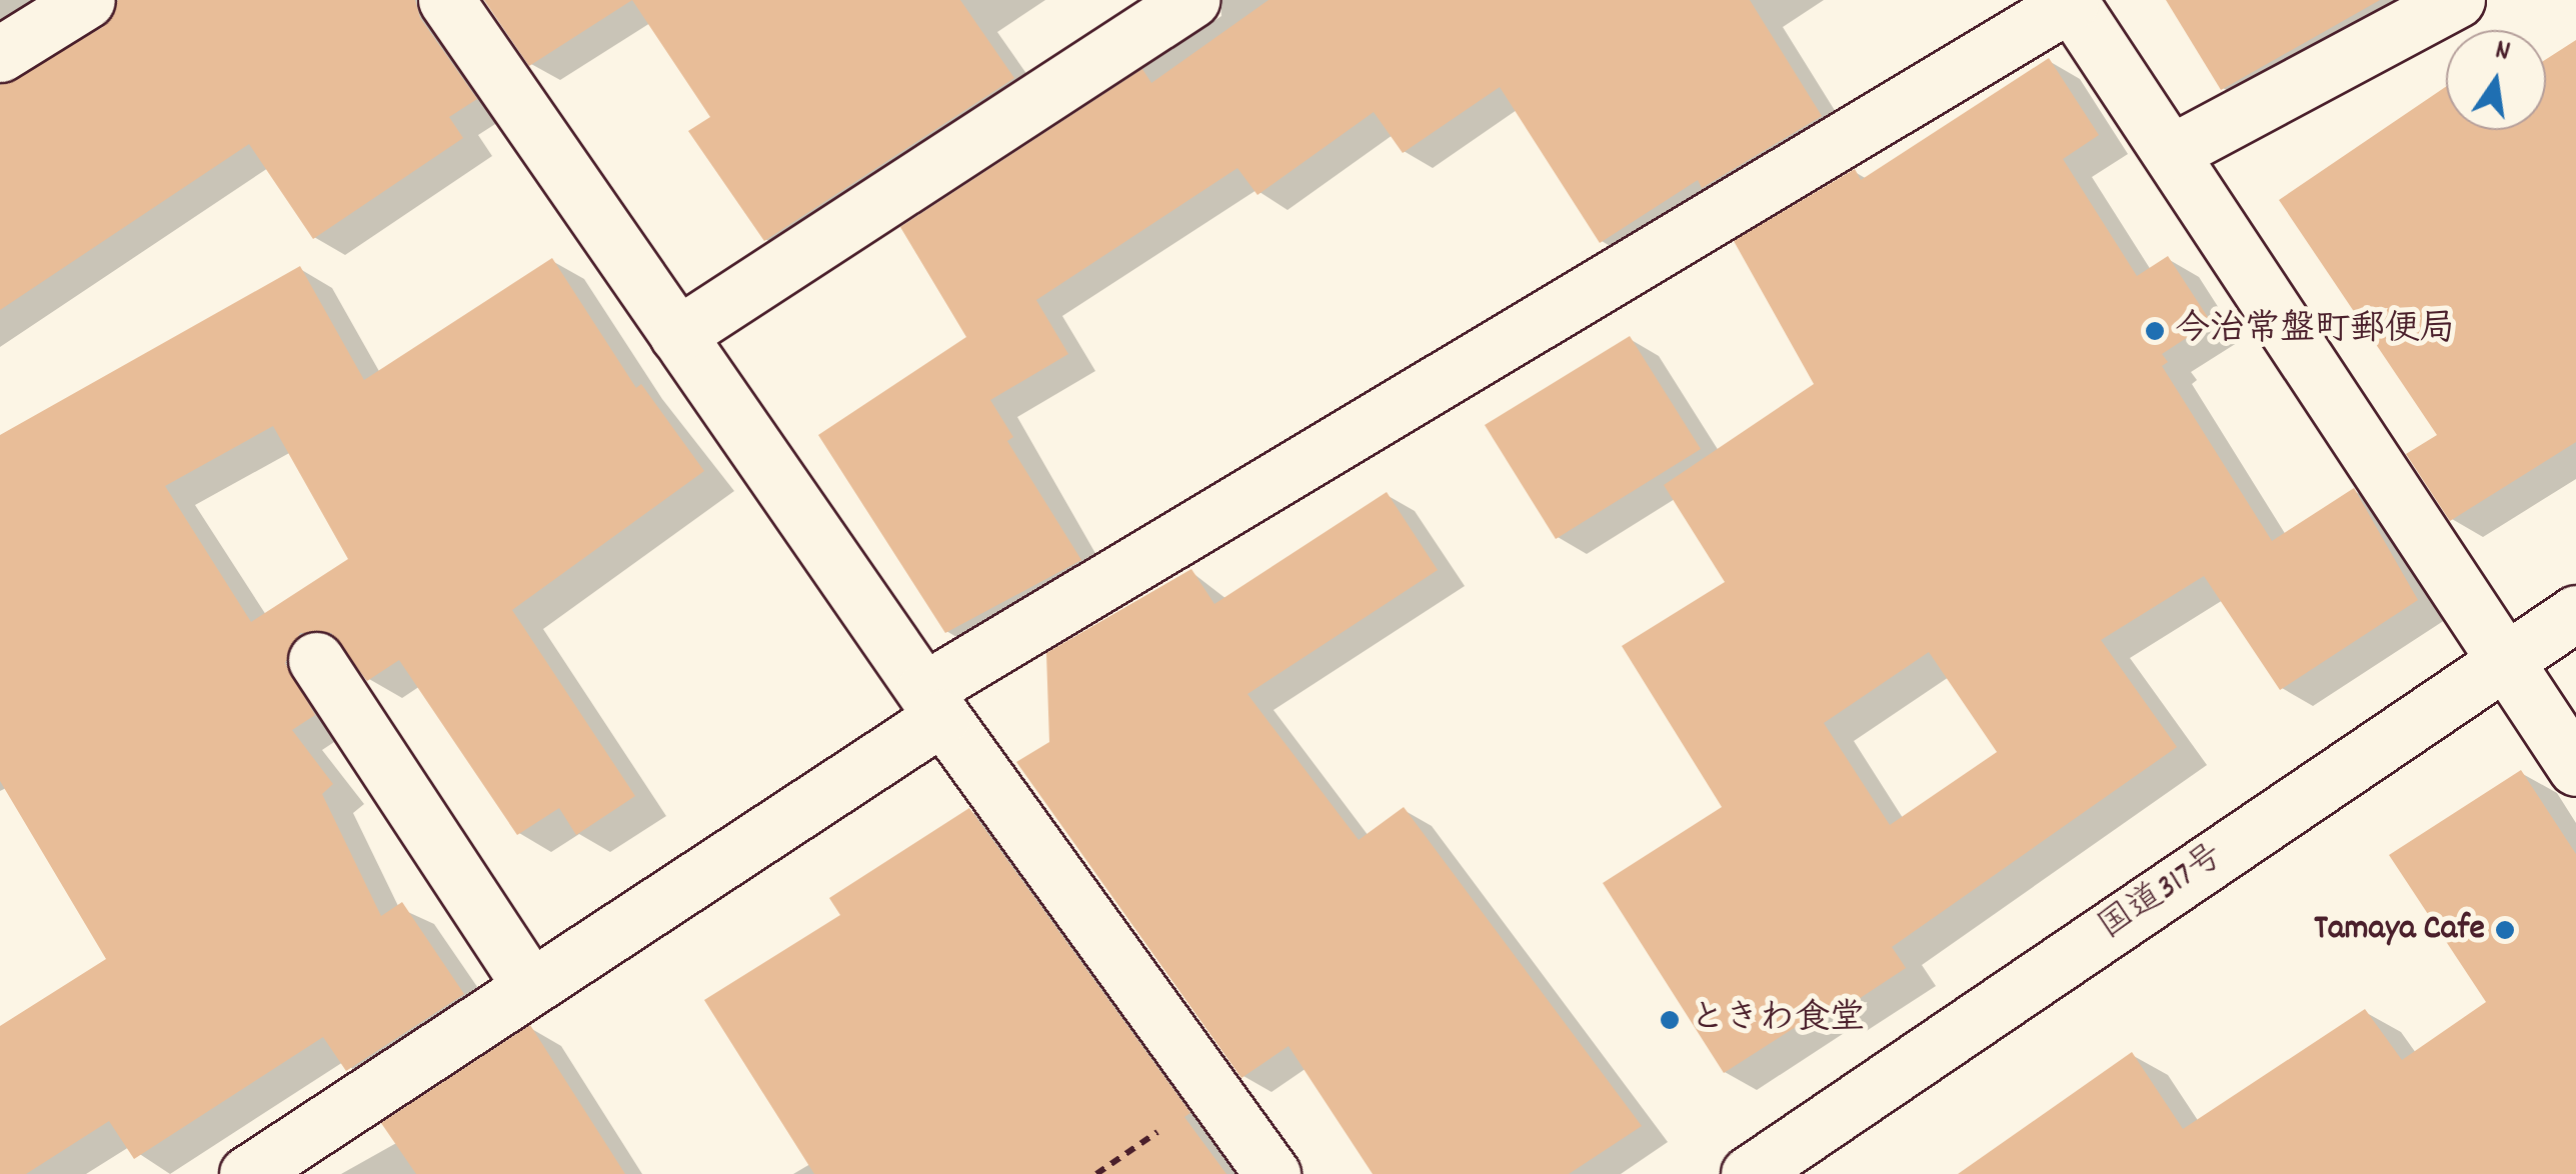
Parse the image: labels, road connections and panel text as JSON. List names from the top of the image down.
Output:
{
  "streets": {
    "main road": ["国道317号"]
  },
  "places": ["今治常盤町郵便局", "Tamaya Cafe", "ときわ食堂"],
  "north": "top"
}
